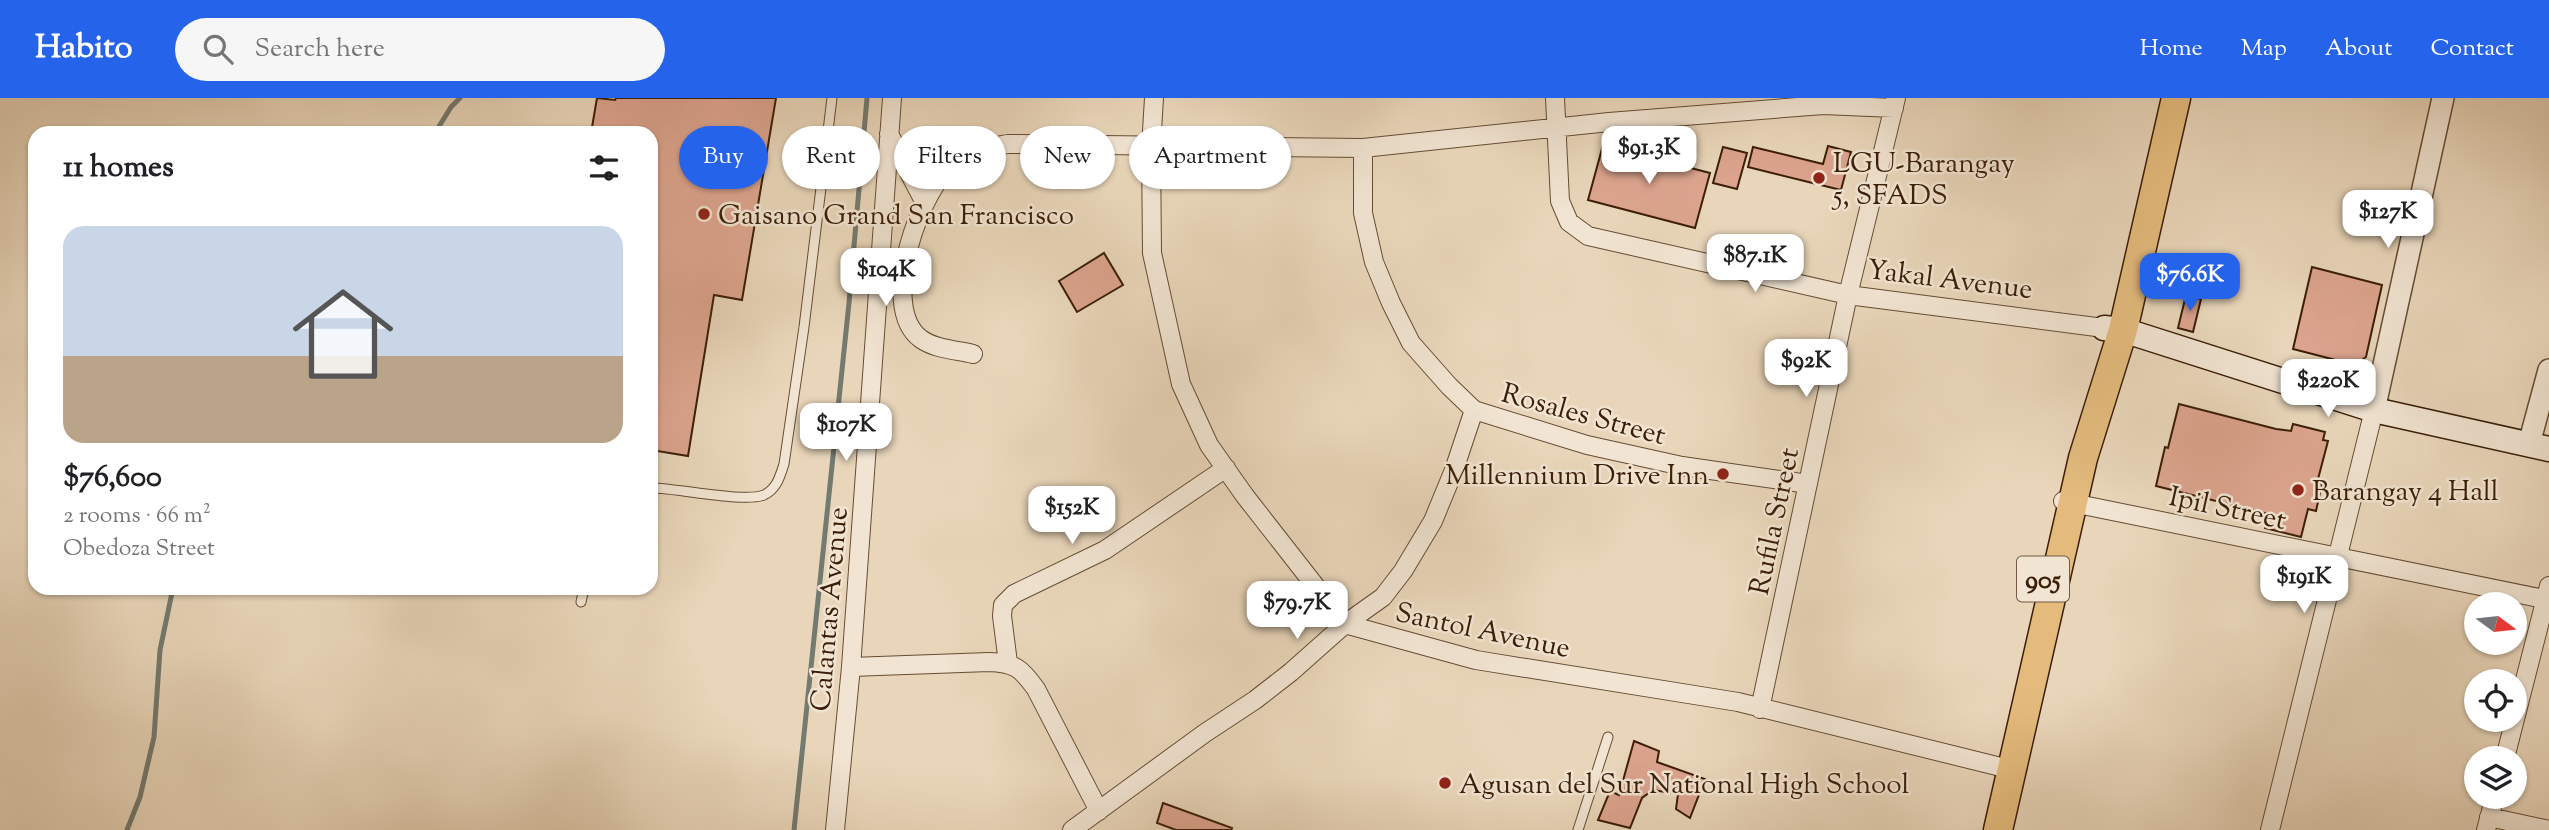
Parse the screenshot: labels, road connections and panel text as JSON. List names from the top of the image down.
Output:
{
  "streets": {
    "main road": ["905"],
    "street": [
      "Yakal Avenue",
      "Rosales Street",
      "Ipil Street",
      "Rufila Street",
      "Calantas Avenue",
      "Santol Avenue"
    ]
  },
  "crossings": [
    ["Yakal Avenue", "Rufila Street"],
    ["Yakal Avenue", "905"],
    ["Rosales Street", "Rufila Street"],
    ["Ipil Street", "905"],
    ["Rufila Street", "Santol Avenue"],
    ["905", "Santol Avenue"]
  ],
  "places": [
    "LGU-Barangay 5, SFADS",
    "Gaisano Grand San Francisco",
    "Millennium Drive Inn",
    "Barangay 4 Hall",
    "Agusan del Sur National High School"
  ],
  "north": "right",
  "page": {
    "header": "Habito",
    "search": "Search here",
    "nav": [
      "Home",
      "Map",
      "About",
      "Contact"
    ],
    "price": [
      "$91.3K",
      "$127K",
      "$87.1K",
      "$104K",
      "$76.6K",
      "$92K",
      "$220K",
      "$107K",
      "$152K",
      "$191K",
      "$79.7K"
    ],
    "chip": [
      "Buy",
      "Rent",
      "Filters",
      "New",
      "Apartment"
    ],
    "heading": "11 homes",
    "list": [
      {
        "name": "$76,600",
        "note": "2 rooms · 66 m² · Obedoza Street"
      }
    ]
  }
}
